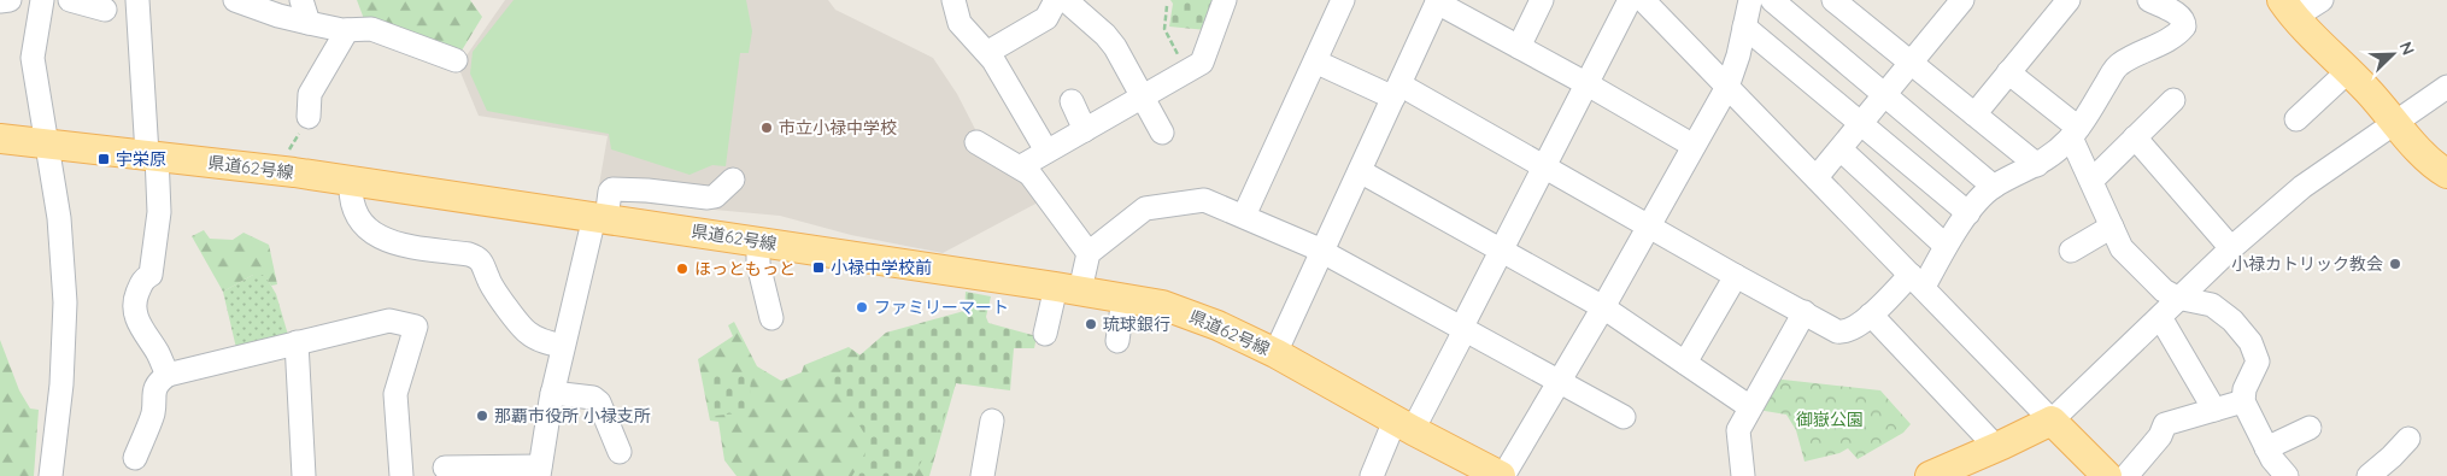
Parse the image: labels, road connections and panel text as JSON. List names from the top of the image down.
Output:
{
  "streets": {
    "main road": ["県道62号線"]
  },
  "parks": ["御嶽公園"],
  "places": {
    "other": [
      "市立小禄中学校",
      "小禄カトリック教会",
      "ほっともっと",
      "ファミリーマート",
      "琉球銀行",
      "那覇市役所 小禄支所"
    ],
    "transit": ["宇栄原", "小禄中学校前"]
  },
  "north": "top right"
}
